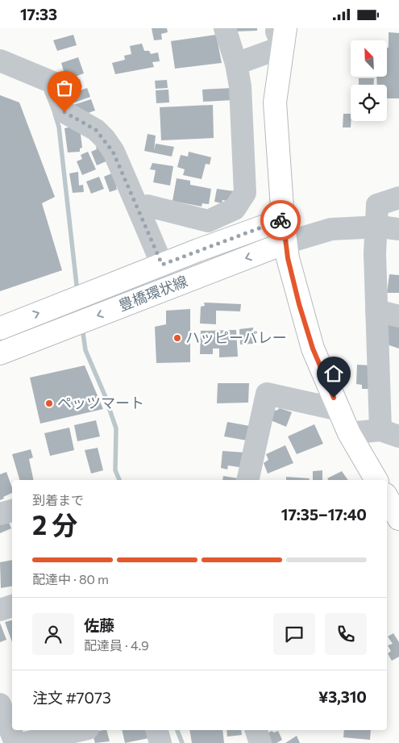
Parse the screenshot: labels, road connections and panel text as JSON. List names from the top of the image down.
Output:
{
  "streets": {
    "main road": ["豊橋環状線"]
  },
  "places": ["ハッピーバレー", "ペッツマート"],
  "north": "top left",
  "page": {
    "status": "17:33",
    "heading": ["2 分", "到着まで", "17:35–17:40"],
    "panel": [
      "佐藤",
      "配達員 · 4.9",
      "注文 #7073",
      "¥3,310"
    ],
    "bar": "配達中 · 80 m"
  }
}
